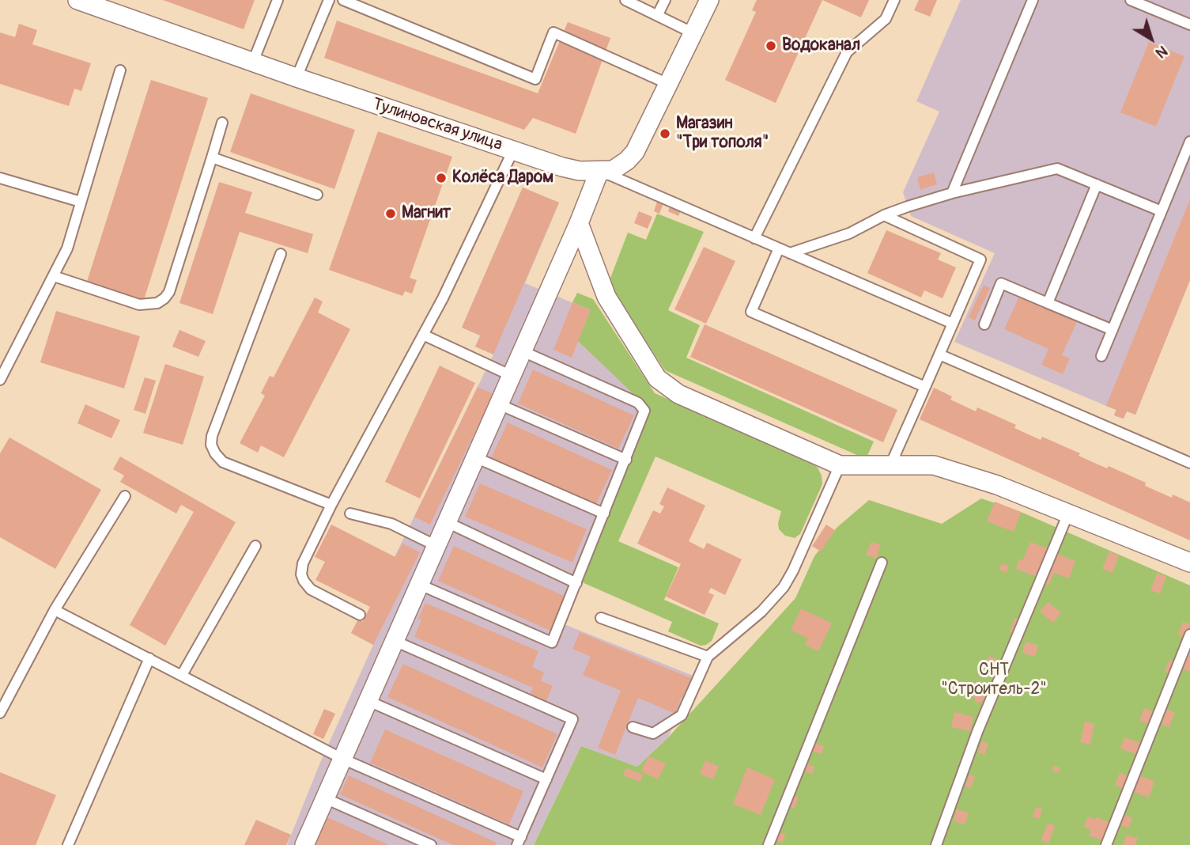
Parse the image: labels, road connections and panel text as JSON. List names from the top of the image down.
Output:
{
  "streets": {
    "street": ["Тулиновская улица"]
  },
  "parks": ["СНТ \"Строитель-2\""],
  "places": [
    "Водоканал",
    "Магазин \"Три тополя\"",
    "Колёса Даром",
    "Магнит"
  ],
  "north": "bottom right"
}
